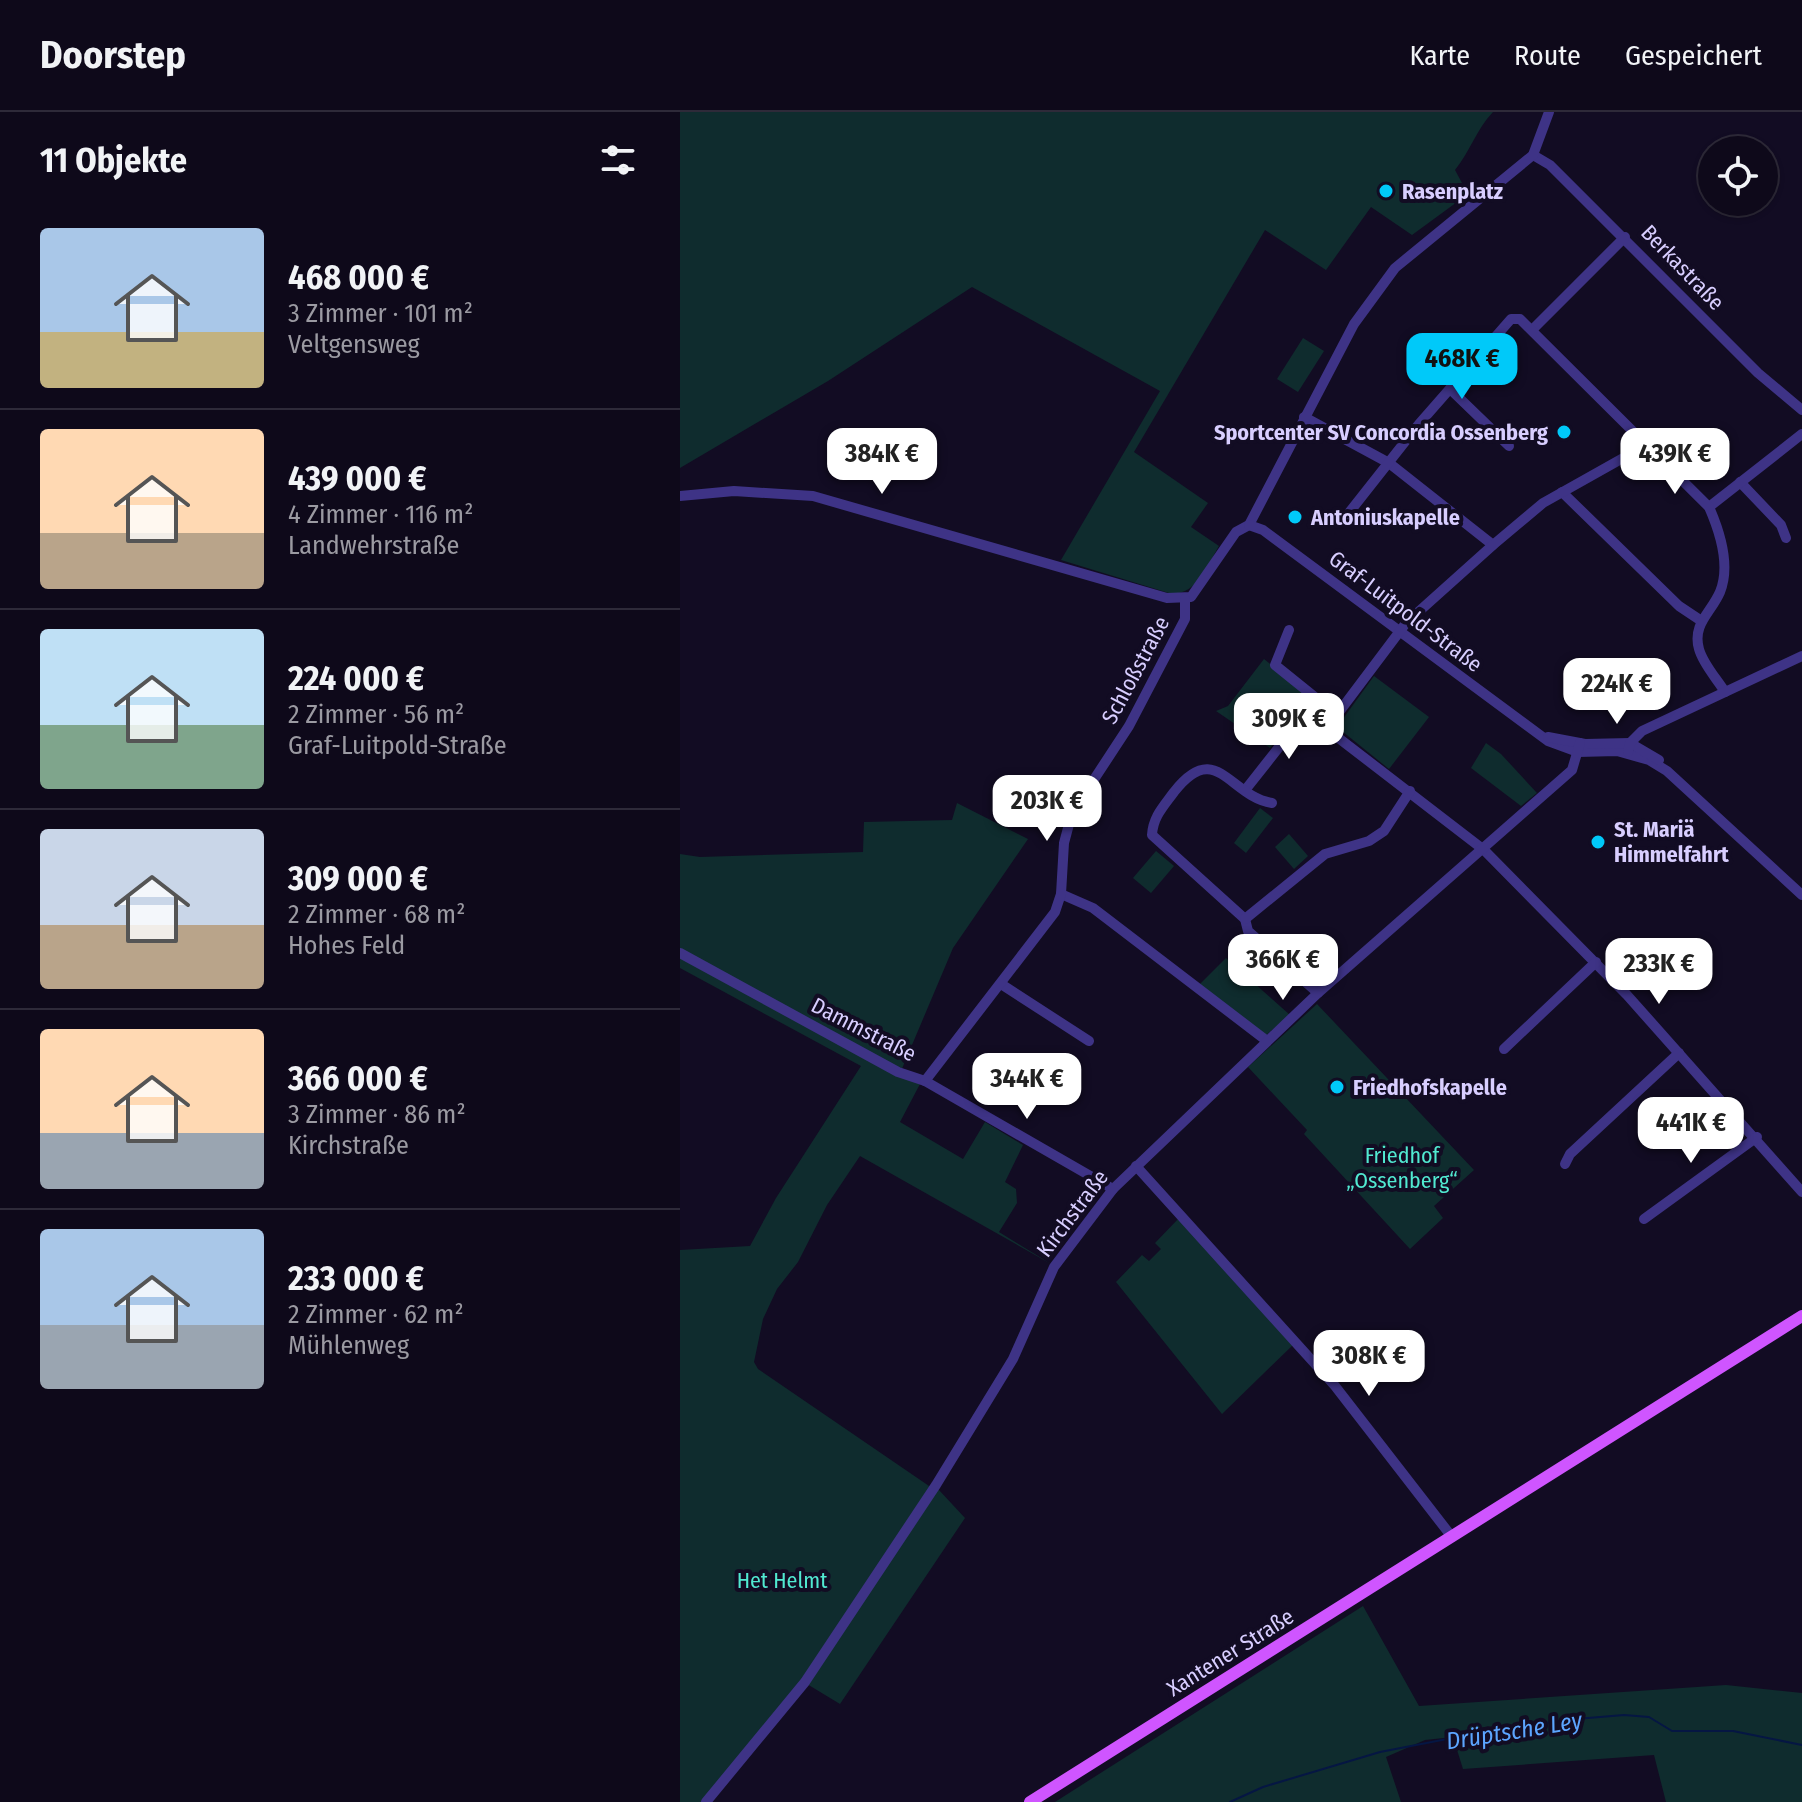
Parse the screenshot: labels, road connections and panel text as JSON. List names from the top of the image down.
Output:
{
  "streets": {
    "main road": ["Xantener Straße"],
    "street": [
      "Berkastraße",
      "Graf-Luitpold-Straße",
      "Schloßstraße",
      "Dammstraße",
      "Kirchstraße"
    ]
  },
  "crossings": [
    ["Berkastraße", "Schloßstraße"],
    ["Graf-Luitpold-Straße", "Schloßstraße"],
    ["Graf-Luitpold-Straße", "Kirchstraße"],
    ["Schloßstraße", "Dammstraße"],
    ["Dammstraße", "Kirchstraße"]
  ],
  "water": ["Drüptsche Ley"],
  "parks": ["Friedhof „Ossenberg“", "Het Helmt"],
  "places": [
    "Rasenplatz",
    "Sportcenter SV Concordia Ossenberg",
    "Antoniuskapelle",
    "St. Mariä Himmelfahrt",
    "Friedhofskapelle"
  ],
  "page": {
    "header": "Doorstep",
    "nav": ["Karte", "Route", "Gespeichert"],
    "heading": "11 Objekte",
    "list": [
      {
        "name": "468 000 €",
        "note": "3 Zimmer · 101 m² · Veltgensweg"
      },
      {
        "name": "439 000 €",
        "note": "4 Zimmer · 116 m² · Landwehrstraße"
      },
      {
        "name": "224 000 €",
        "note": "2 Zimmer · 56 m² · Graf-Luitpold-Straße"
      },
      {
        "name": "309 000 €",
        "note": "2 Zimmer · 68 m² · Hohes Feld"
      },
      {
        "name": "366 000 €",
        "note": "3 Zimmer · 86 m² · Kirchstraße"
      },
      {
        "name": "233 000 €",
        "note": "2 Zimmer · 62 m² · Mühlenweg"
      }
    ],
    "price": [
      "468K €",
      "384K €",
      "439K €",
      "224K €",
      "309K €",
      "203K €",
      "366K €",
      "233K €",
      "344K €",
      "441K €",
      "308K €"
    ]
  }
}
